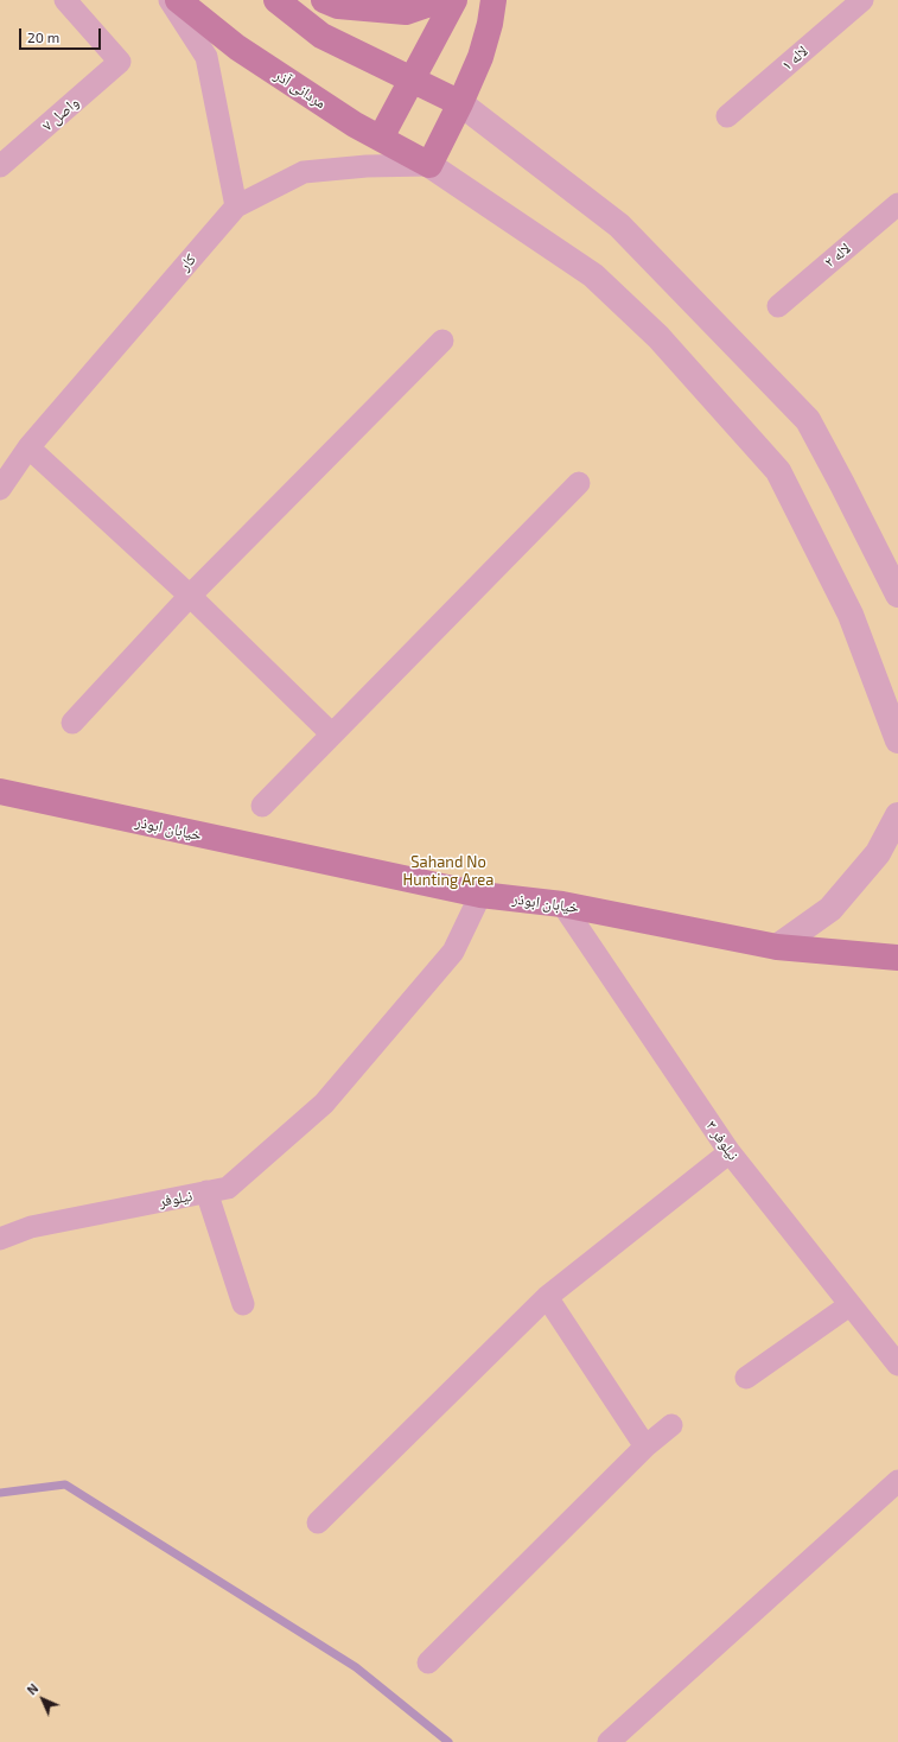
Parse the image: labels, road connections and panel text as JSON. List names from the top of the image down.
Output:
{
  "streets": {
    "main road": ["مردانی آذر", "خیابان ابوذر"],
    "street": [
      "لاله ۱",
      "واصل ۷",
      "لاله ۲",
      "کار",
      "نیلوفر ۳",
      "نیلوفر"
    ]
  },
  "crossings": [
    ["خیابان ابوذر", "نیلوفر ۳"],
    ["خیابان ابوذر", "نیلوفر"]
  ],
  "parks": ["Sahand No Hunting Area"],
  "scale_bar": "20 m",
  "north": "top left"
}
